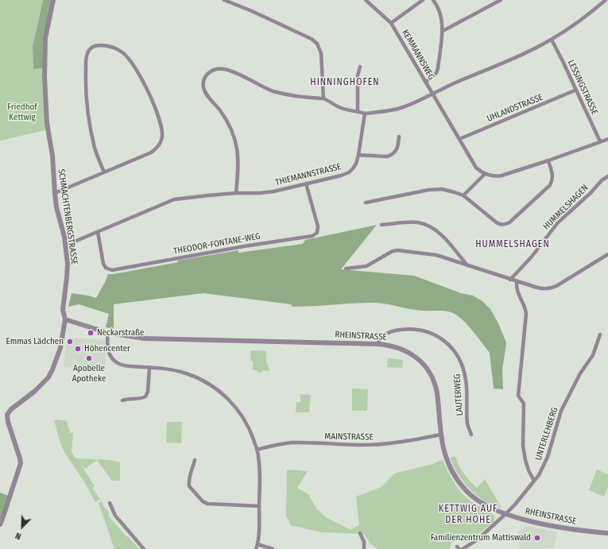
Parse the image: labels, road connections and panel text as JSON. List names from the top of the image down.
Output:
{
  "streets": {
    "street": [
      "KEMMANNSWEG",
      "LESSINGSTRASSE",
      "UHLANDSTRASSE",
      "THIEMANNSTRASSE",
      "HUMMELSHAGEN",
      "SCHMACHTENBERGSTRASSE",
      "THEODOR-FONTANE-WEG",
      "RHEINSTRASSE",
      "LAUTERWEG",
      "UNTERLEHBERG",
      "MAINSTRASSE"
    ]
  },
  "crossings": [
    ["KEMMANNSWEG", "UHLANDSTRASSE"],
    ["LESSINGSTRASSE", "UHLANDSTRASSE"],
    ["THIEMANNSTRASSE", "SCHMACHTENBERGSTRASSE"],
    ["THIEMANNSTRASSE", "THEODOR-FONTANE-WEG"],
    ["SCHMACHTENBERGSTRASSE", "RHEINSTRASSE"],
    ["RHEINSTRASSE", "LAUTERWEG"],
    ["RHEINSTRASSE", "UNTERLEHBERG"],
    ["RHEINSTRASSE", "MAINSTRASSE"]
  ],
  "districts": ["HINNINGHOFEN", "HUMMELSHAGEN", "KETTWIG AUF DER HÖHE"],
  "parks": ["Friedhof Kettwig"],
  "places": [
    "Neckarstraße",
    "Emmas Lädchen",
    "Höhencenter",
    "Apobelle Apotheke",
    "Familienzentrum Mattiswald"
  ],
  "north": "bottom left"
}
